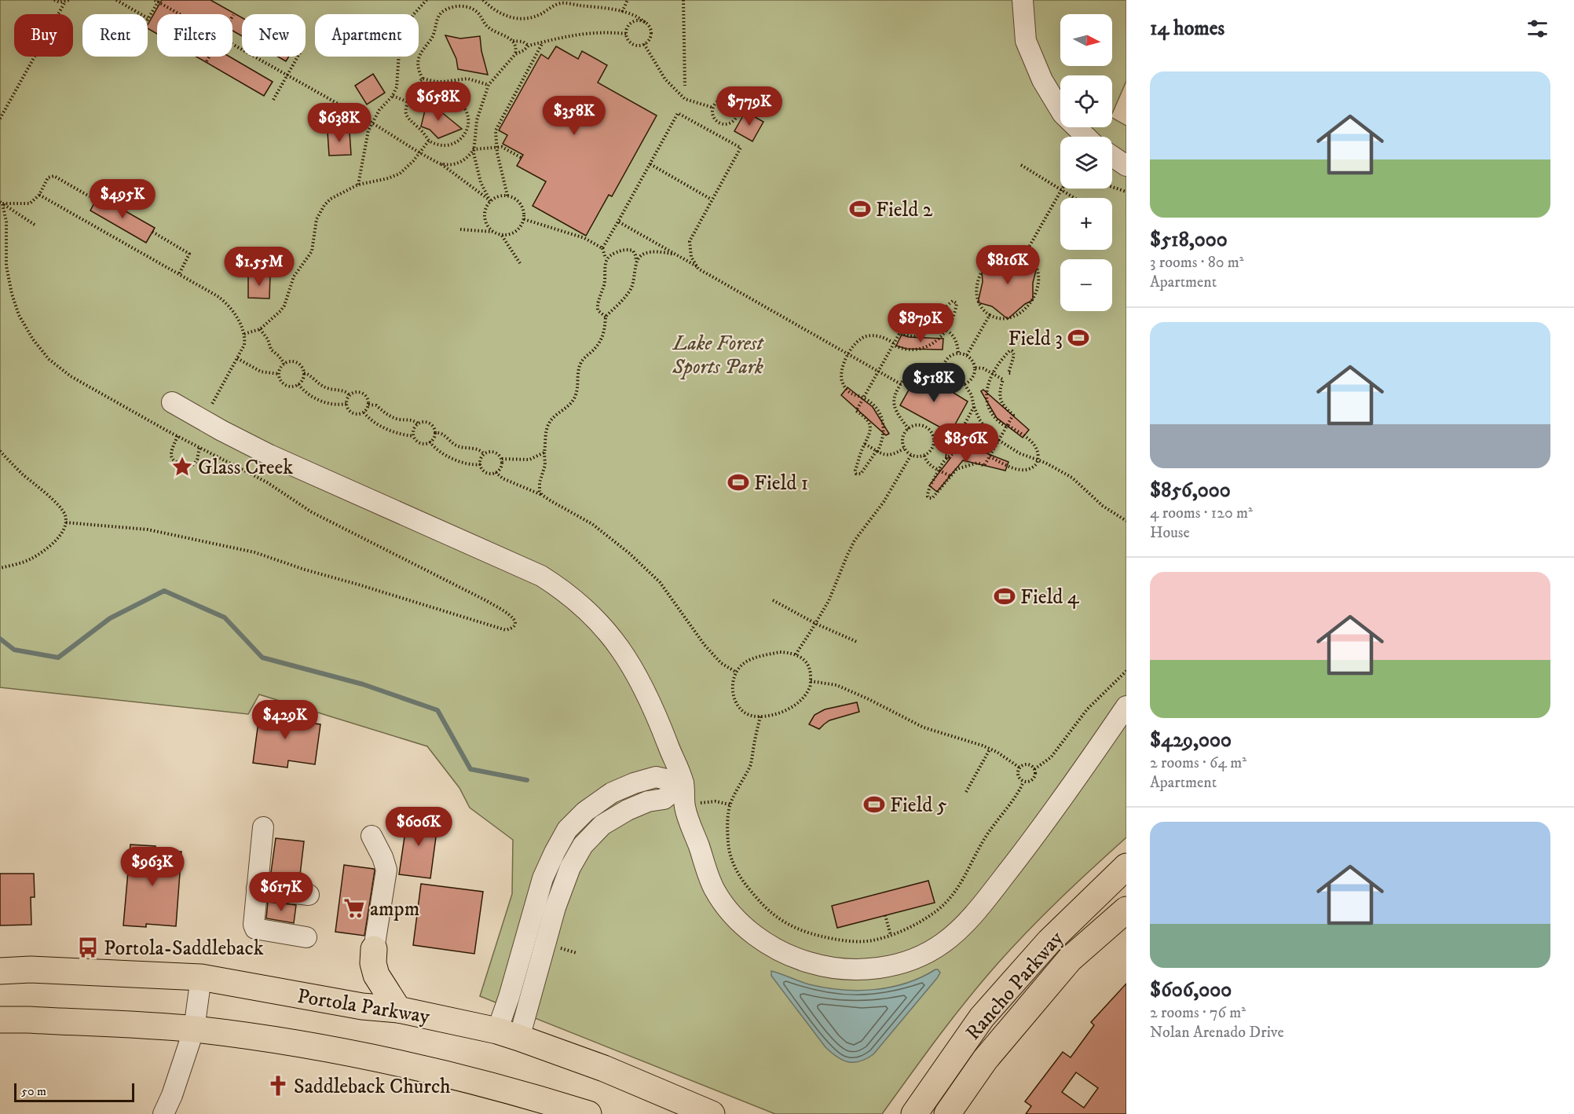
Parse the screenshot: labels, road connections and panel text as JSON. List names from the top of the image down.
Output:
{
  "streets": {
    "main road": ["Rancho Parkway", "Portola Parkway"]
  },
  "parks": ["Lake Forest Sports Park"],
  "places": {
    "sports": [
      "Field 2",
      "Field 3",
      "Field 1",
      "Field 4",
      "Field 5"
    ],
    "place": ["Glass Creek"],
    "supermarket": ["ampm"],
    "bus stop": ["Portola-Saddleback"],
    "church": ["Saddleback Church"]
  },
  "scale_bar": "50 m",
  "north": "right",
  "page": {
    "heading": "14 homes",
    "map_buttons": ["+", "−"],
    "chip": [
      "Buy",
      "Rent",
      "Filters",
      "New",
      "Apartment"
    ],
    "list": [
      {
        "name": "$518,000",
        "note": "3 rooms · 80 m² · Apartment"
      },
      {
        "name": "$856,000",
        "note": "4 rooms · 120 m² · House"
      },
      {
        "name": "$429,000",
        "note": "2 rooms · 64 m² · Apartment"
      },
      {
        "name": "$606,000",
        "note": "2 rooms · 76 m² · Nolan Arenado Drive"
      }
    ],
    "price": [
      "$658K",
      "$779K",
      "$358K",
      "$638K",
      "$495K",
      "$816K",
      "$1.55M",
      "$879K",
      "$518K",
      "$856K",
      "$429K",
      "$606K",
      "$963K",
      "$617K"
    ],
    "scale": "50 m"
  }
}
